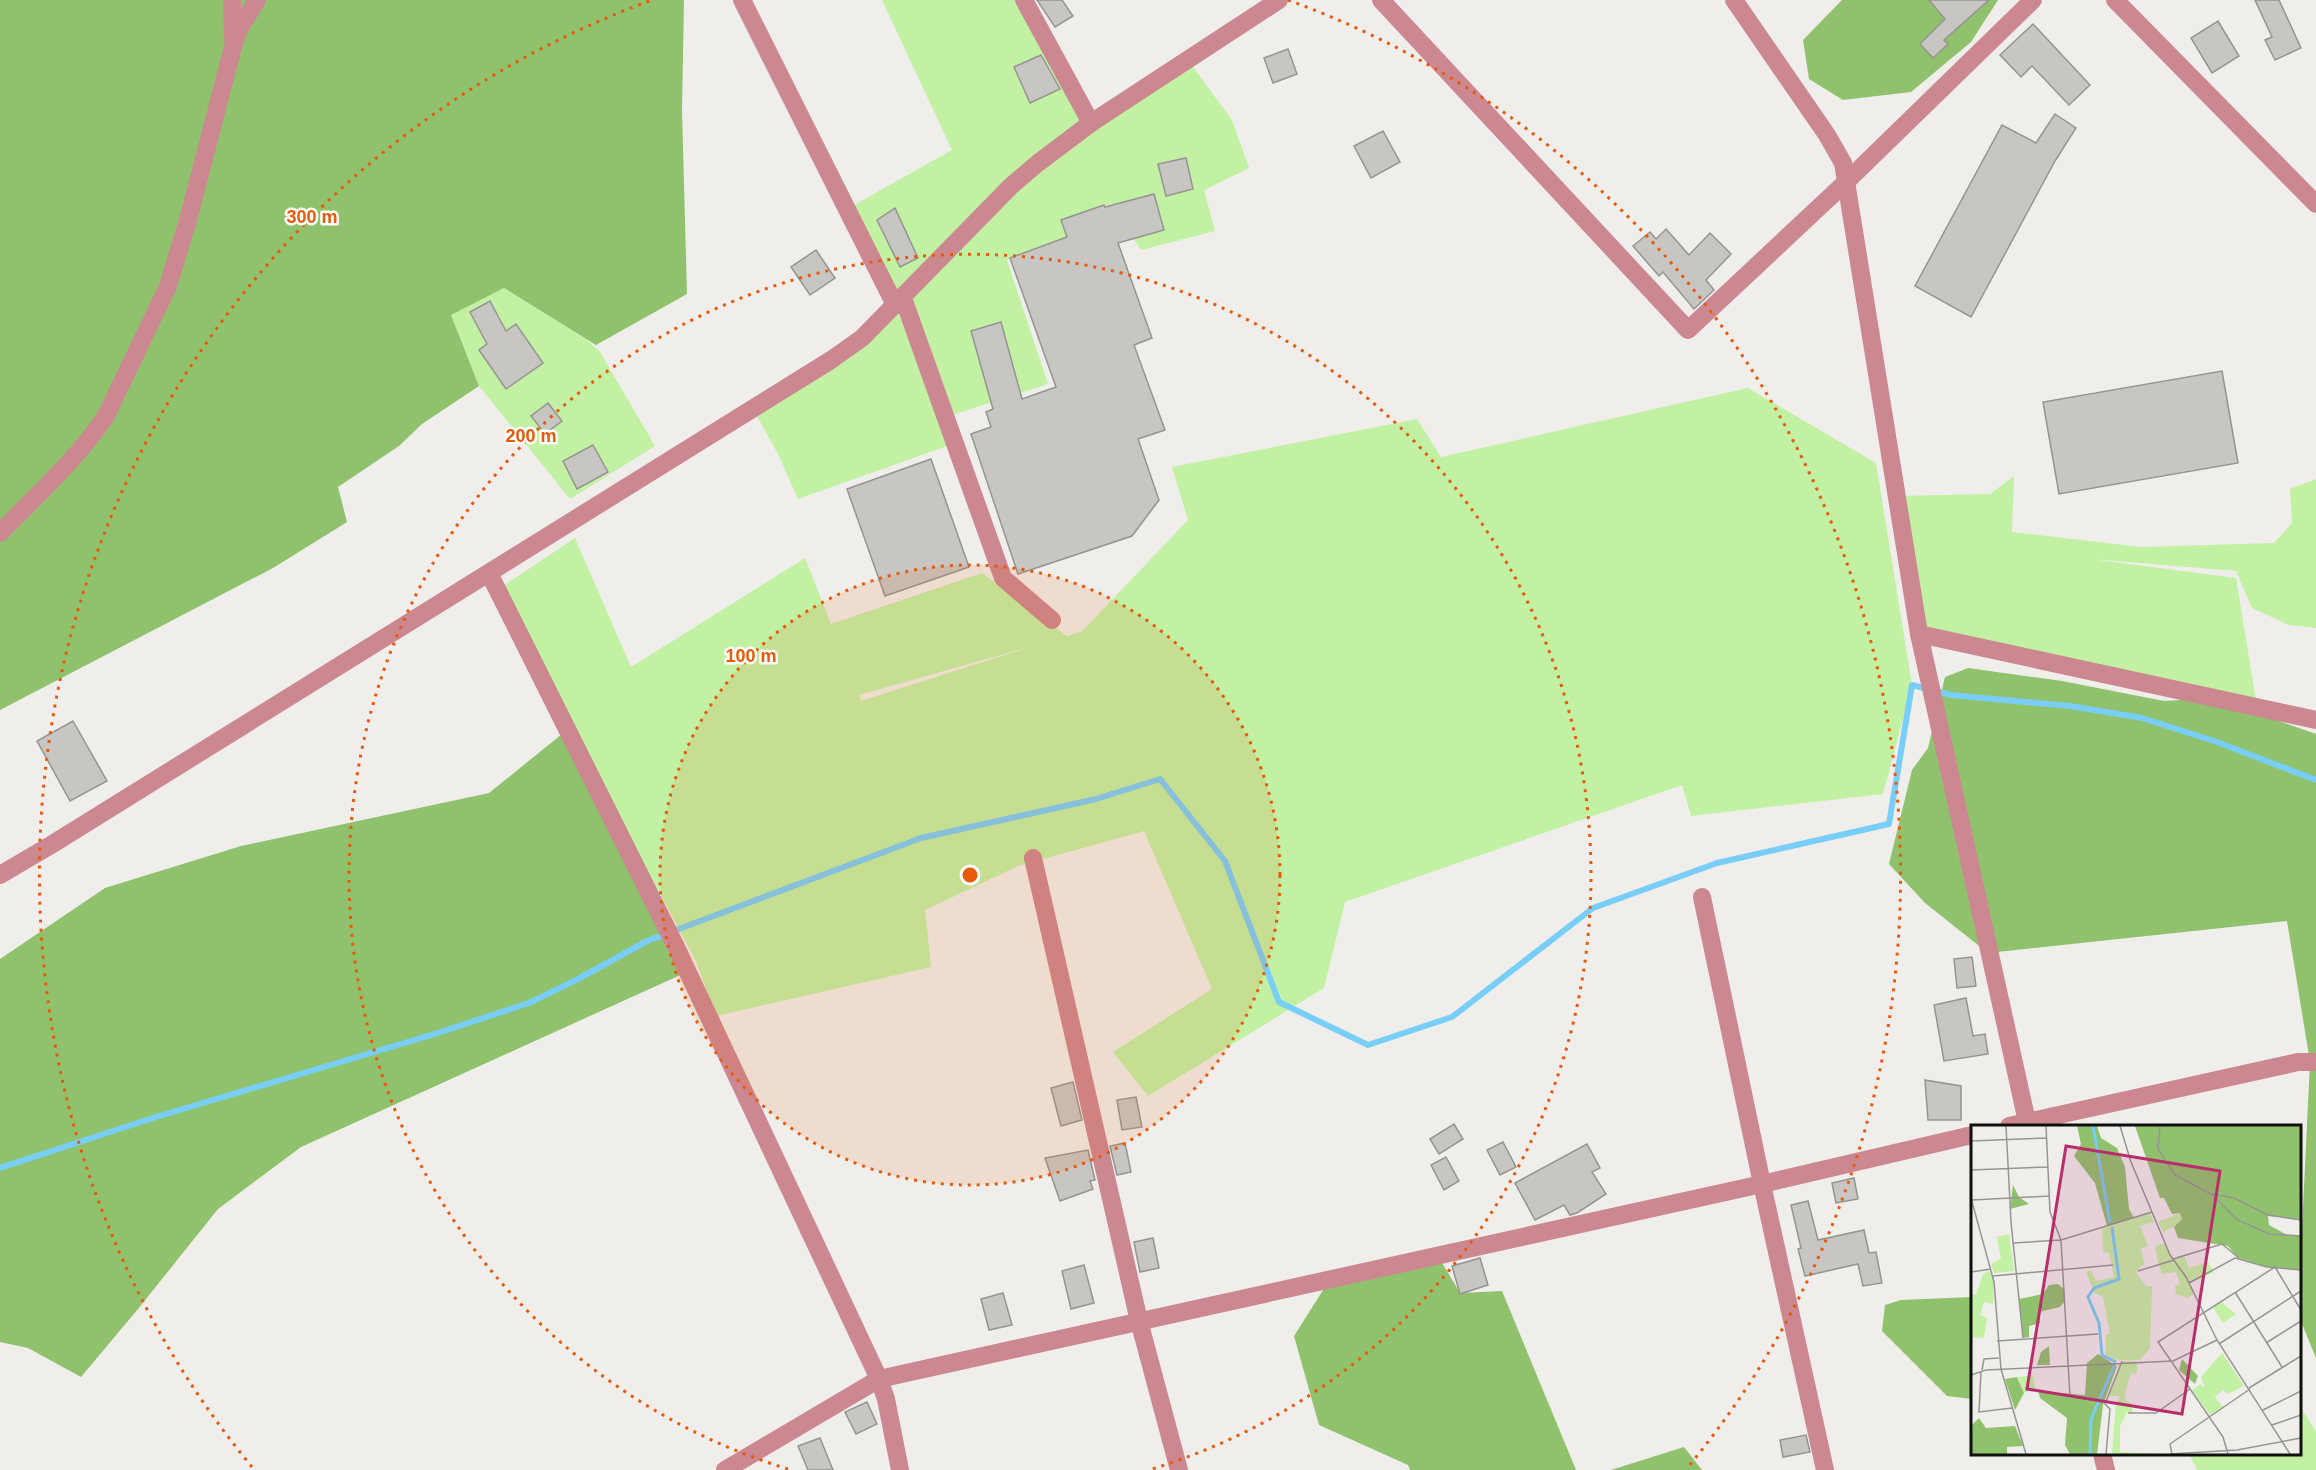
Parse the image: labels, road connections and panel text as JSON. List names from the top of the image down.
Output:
{
  "rings": ["300 m", "200 m", "100 m"]
}
